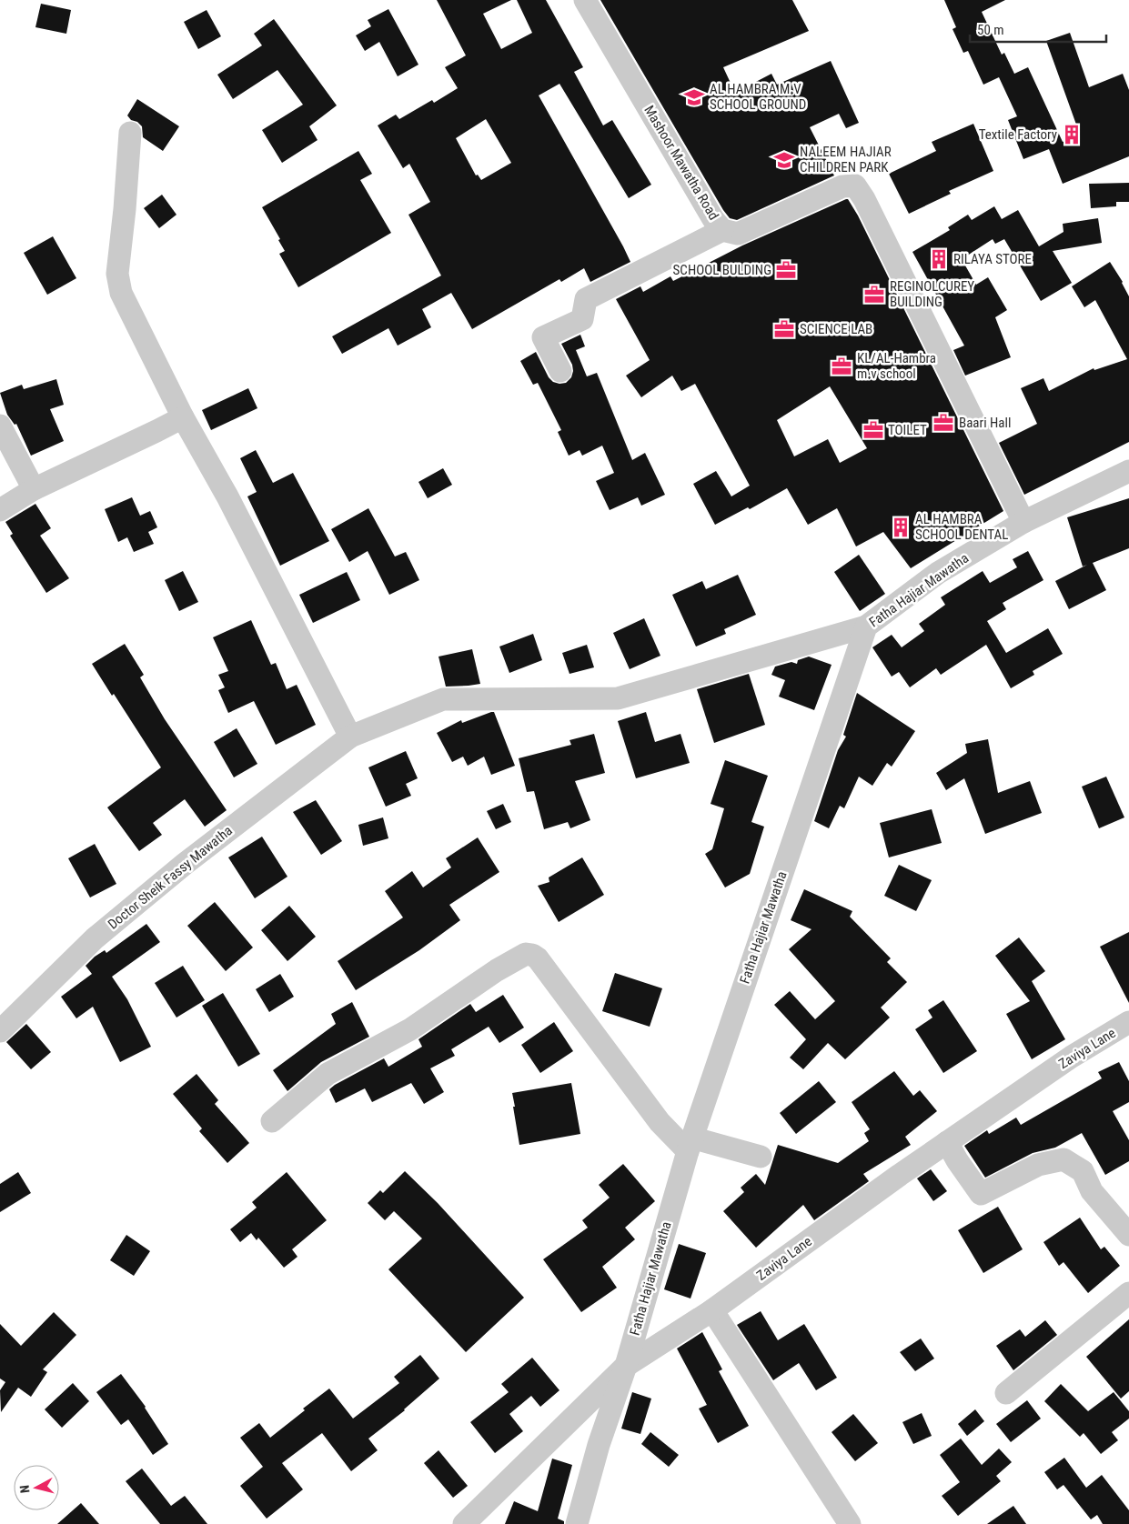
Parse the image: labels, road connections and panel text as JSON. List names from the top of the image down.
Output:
{
  "streets": {
    "street": [
      "Mashoor Mawatha Road",
      "Fatha Hajiar Mawatha",
      "Doctor Sheik Fassy Mawatha",
      "Zaviya Lane"
    ]
  },
  "crossings": [
    ["Mashoor Mawatha Road", "Fatha Hajiar Mawatha"],
    ["Fatha Hajiar Mawatha", "Doctor Sheik Fassy Mawatha"],
    ["Fatha Hajiar Mawatha", "Zaviya Lane"]
  ],
  "places": {
    "school or university": ["AL HAMBRA M.V SCHOOL GROUND", "NALEEM HAJIAR CHILDREN PARK"],
    "building": ["Textile Factory", "RILAYA STORE", "AL HAMBRA SCHOOL DENTAL"],
    "office": [
      "SCHOOL BULDING",
      "REGINOLCUREY BUILDING",
      "SCIENCE LAB",
      "KL/AL-Hambra m.v school",
      "Baari Hall",
      "TOILET"
    ]
  },
  "scale_bar": "50 m",
  "north": "left"
}
